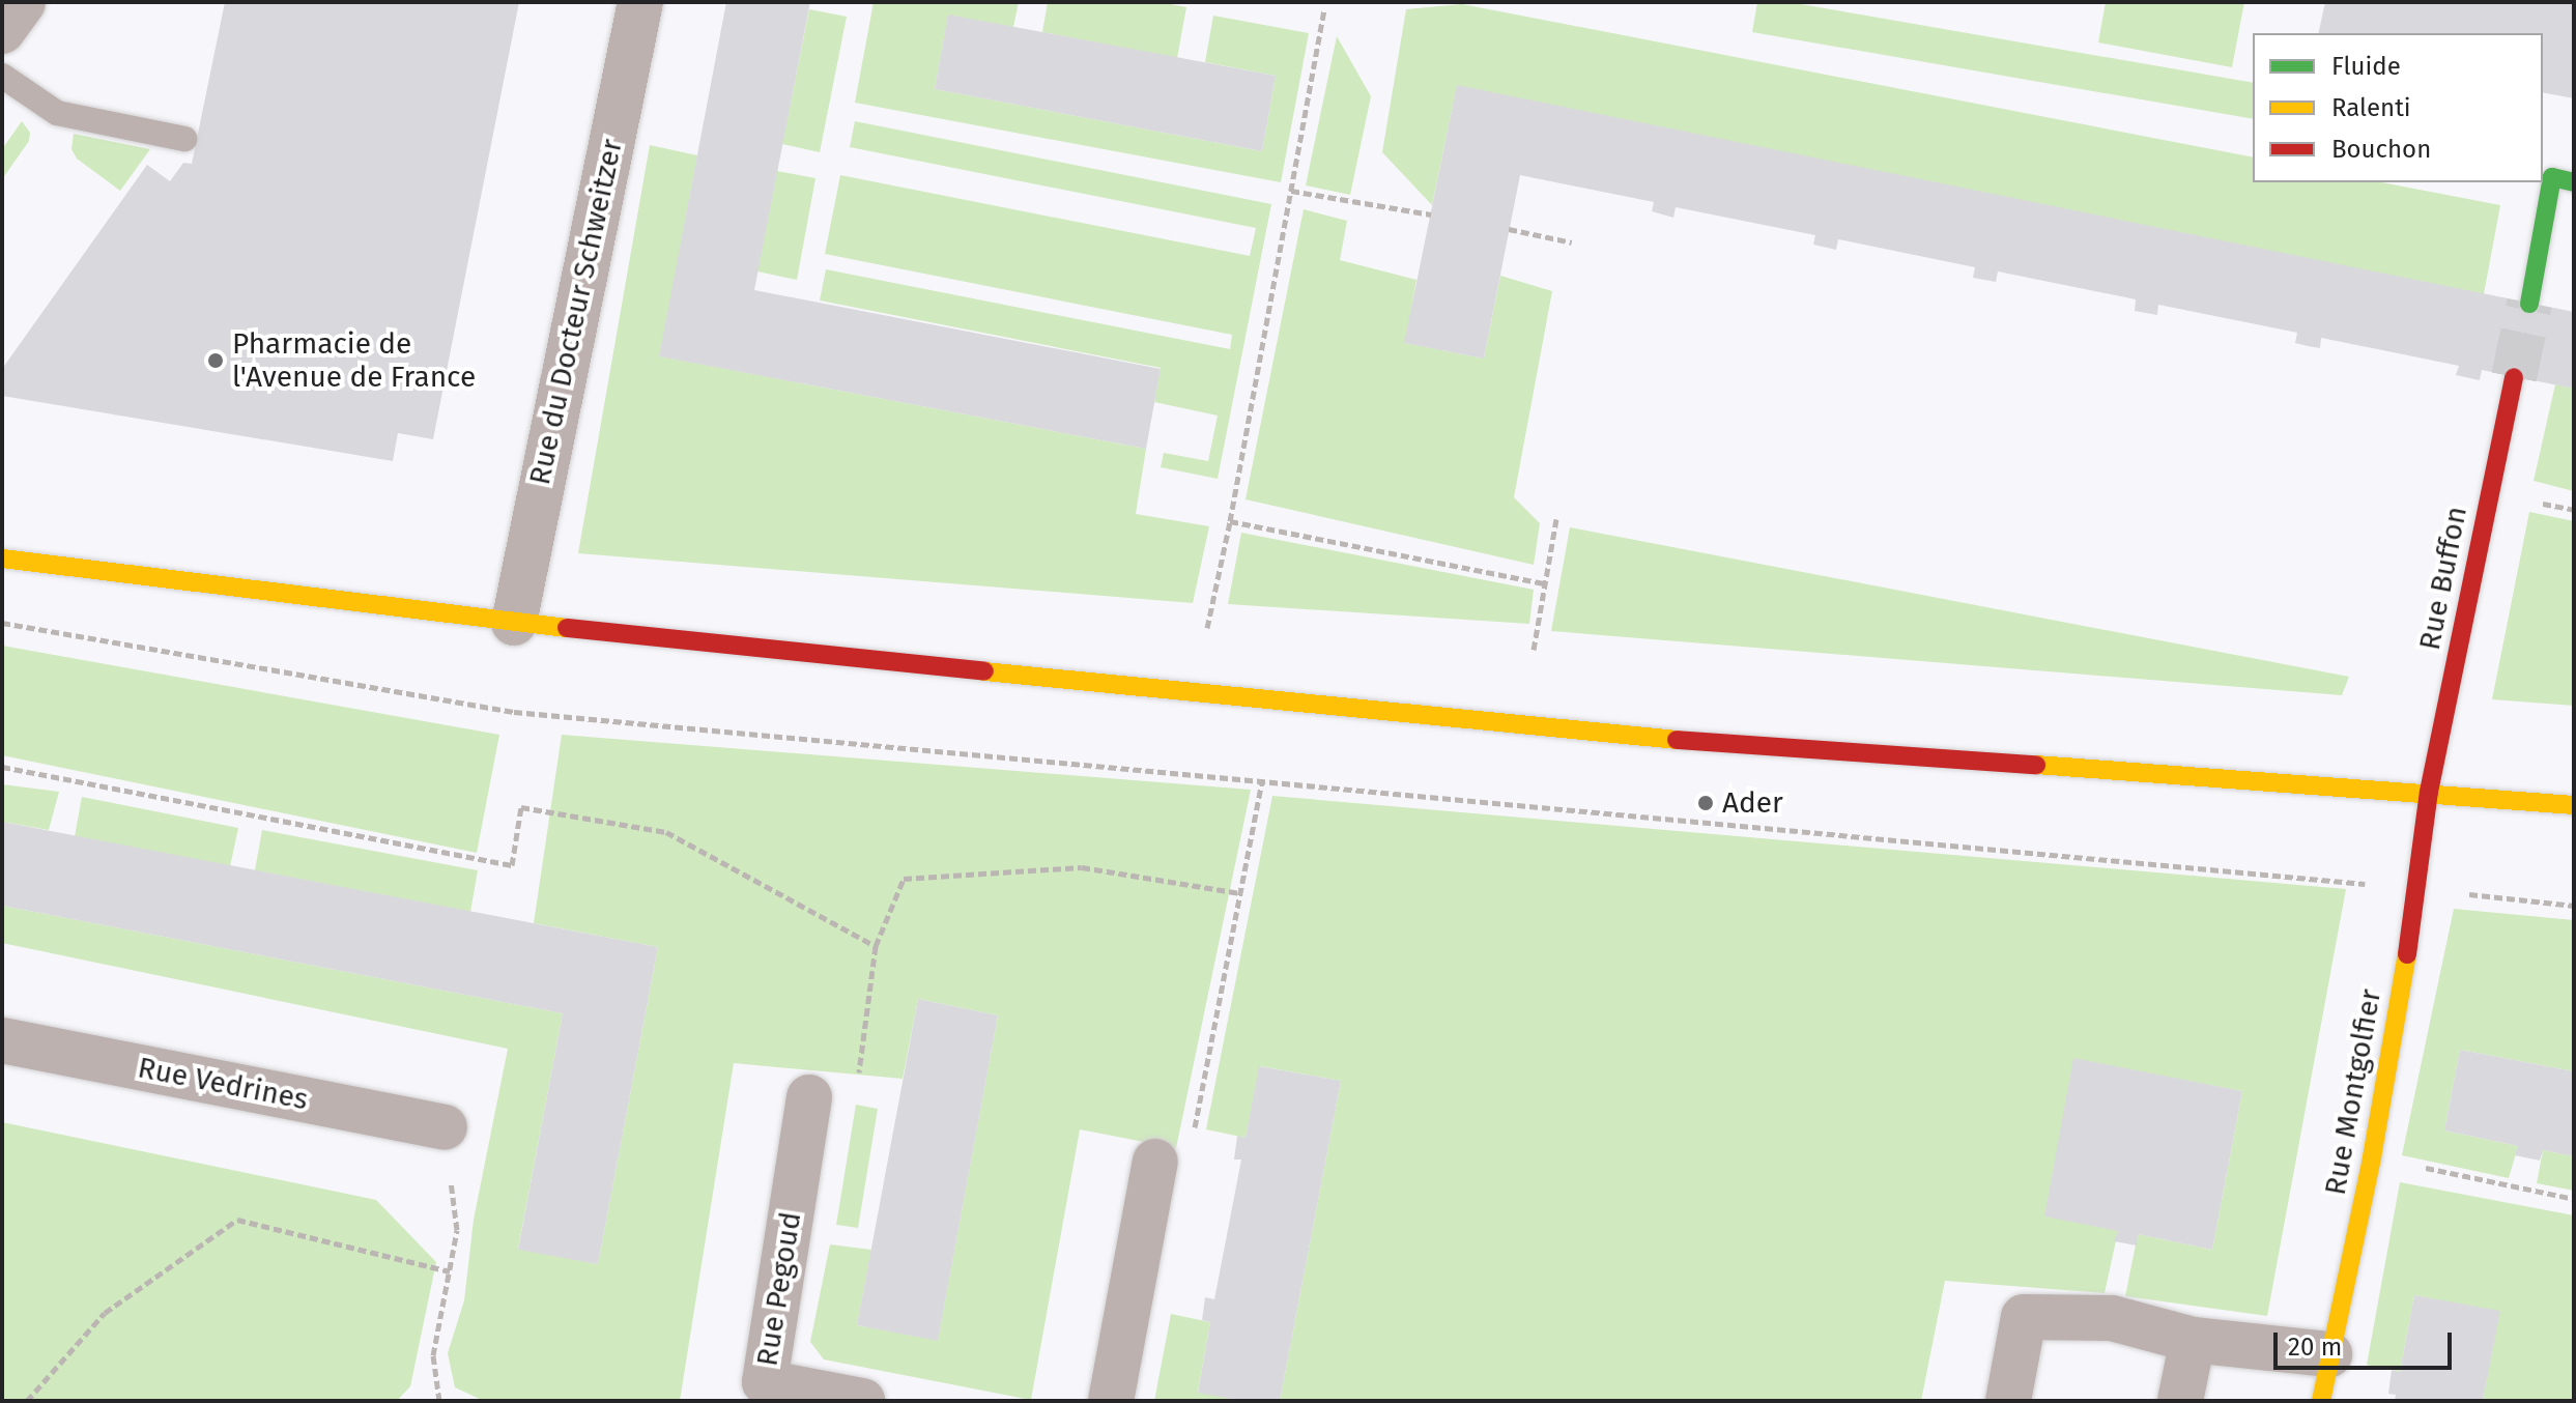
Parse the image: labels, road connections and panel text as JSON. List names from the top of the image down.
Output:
{
  "streets": {
    "main road": ["Rue Buffon", "Rue Montgolfier"],
    "street": ["Rue du Docteur Schweitzer", "Rue Vedrines", "Rue Pegoud"]
  },
  "crossings": [
    ["Rue Buffon", "Rue Montgolfier"]
  ],
  "places": ["Pharmacie de l'Avenue de France", "Ader"],
  "legend": ["Fluide", "Ralenti", "Bouchon"],
  "scale_bar": "20 m"
}
